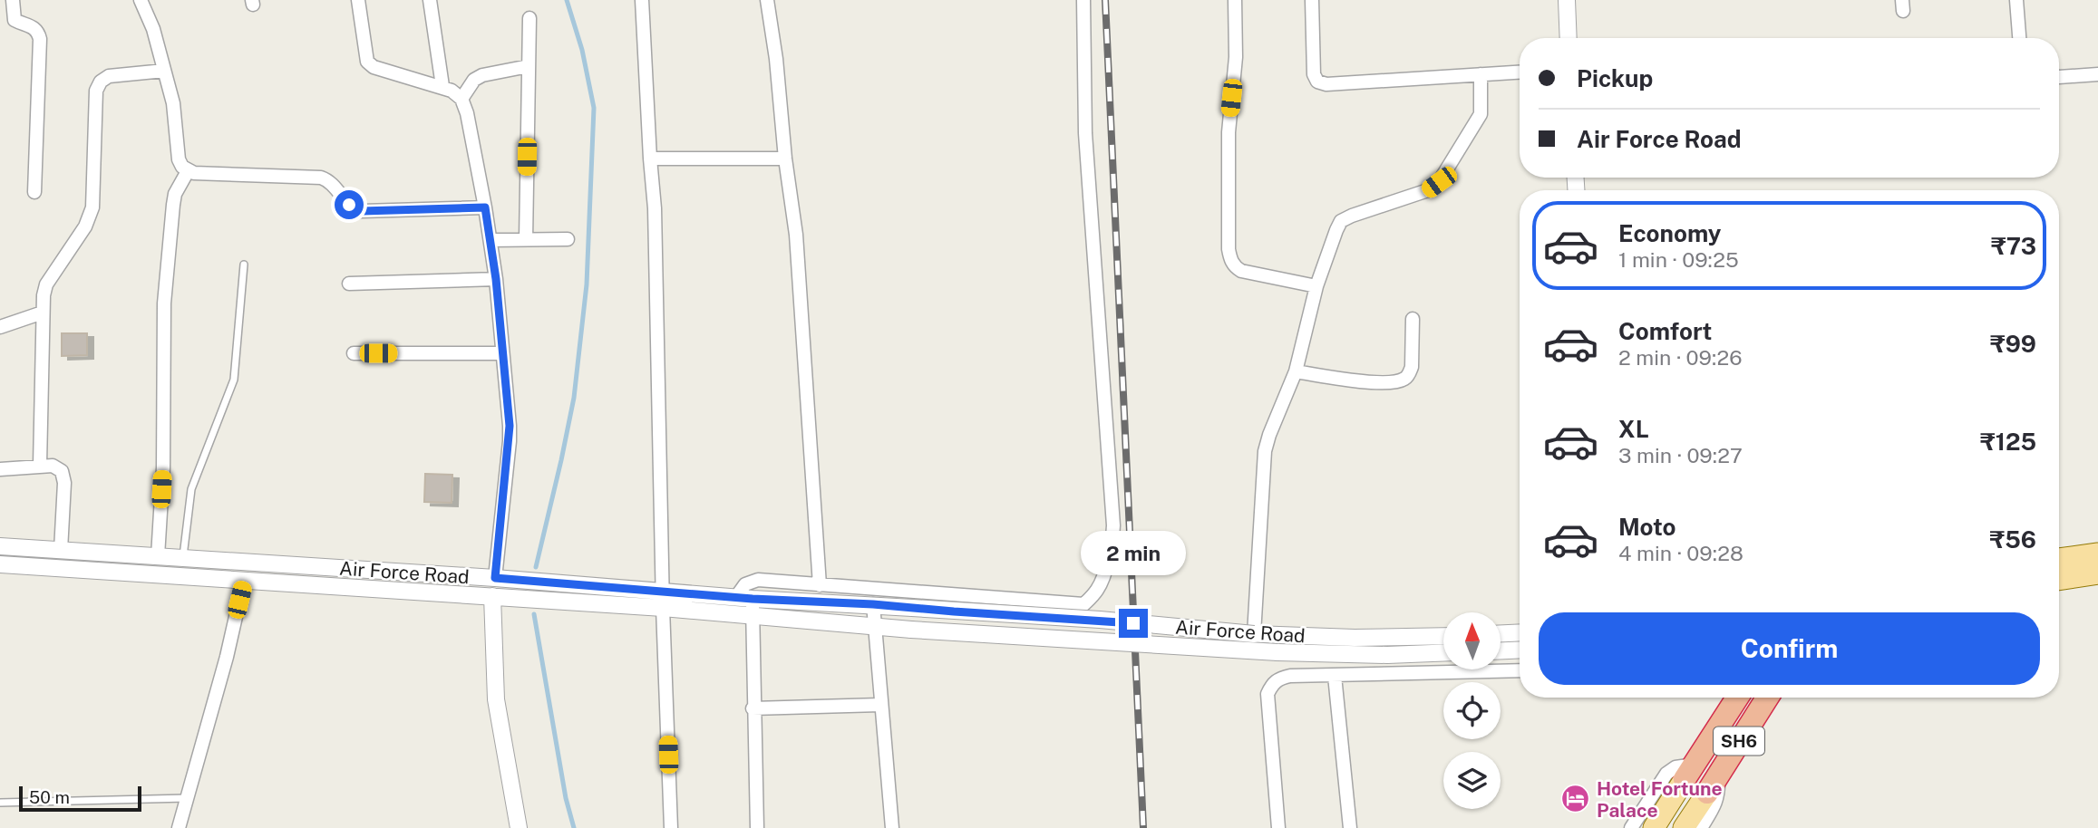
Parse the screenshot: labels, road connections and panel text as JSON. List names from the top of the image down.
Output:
{
  "streets": {
    "highway": ["SH6"],
    "street": ["Air Force Road"]
  },
  "places": {
    "hotel": ["Hotel Fortune Palace"]
  },
  "scale_bar": "50 m",
  "north": "top",
  "page": {
    "banner": ["Pickup", "Air Force Road"],
    "list": [
      {
        "name": "Economy",
        "note": "1 min · 09:25",
        "value": "₹73"
      },
      {
        "name": "Comfort",
        "note": "2 min · 09:26",
        "value": "₹99"
      },
      {
        "name": "XL",
        "note": "3 min · 09:27",
        "value": "₹125"
      },
      {
        "name": "Moto",
        "note": "4 min · 09:28",
        "value": "₹56"
      }
    ],
    "bubble": "2 min",
    "buttons": "Confirm",
    "scale": "50 m"
  }
}
